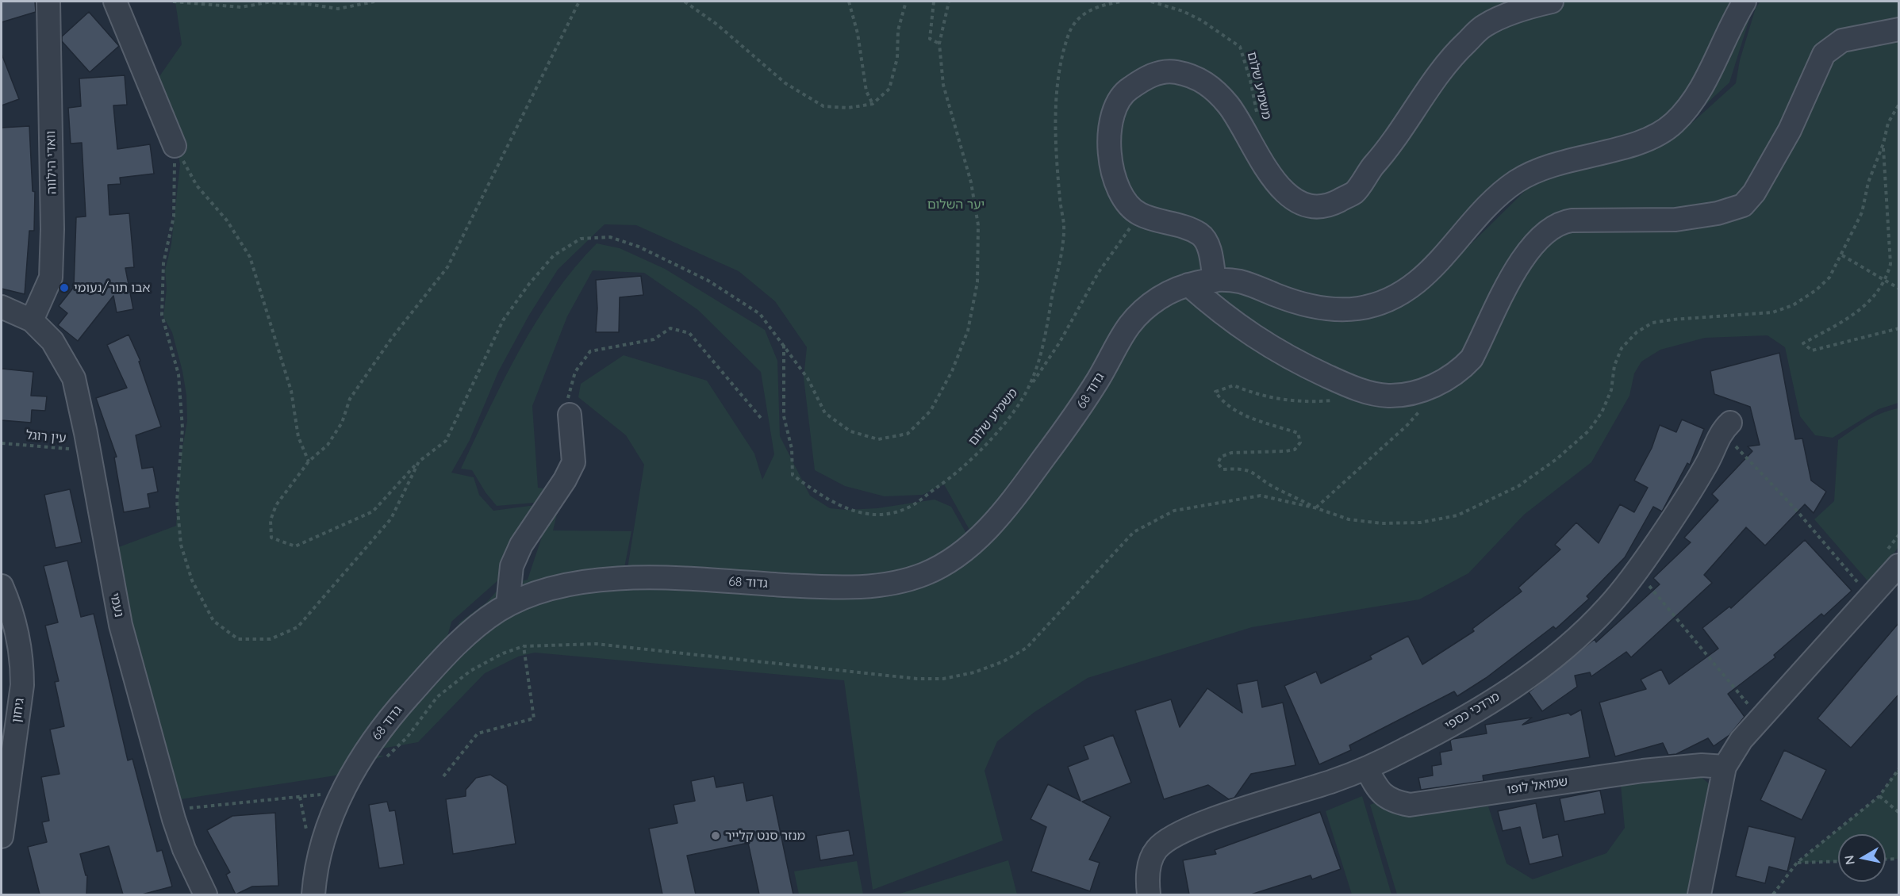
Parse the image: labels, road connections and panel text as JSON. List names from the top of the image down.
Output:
{
  "streets": {
    "street": [
      "וואדי הילווה",
      "גדוד 68",
      "נעמי",
      "גיחון",
      "מרדכי כספי",
      "שמואל לופו"
    ],
    "path": ["משמיע שלום", "עין רוגל"]
  },
  "crossings": [
    ["וואדי הילווה", "נעמי"],
    ["עין רוגל", "נעמי"],
    ["מרדכי כספי", "שמואל לופו"]
  ],
  "parks": ["יער השלום"],
  "places": ["אבו תור/נעומי", "מנזר סנט קלייר"],
  "north": "left"
}
